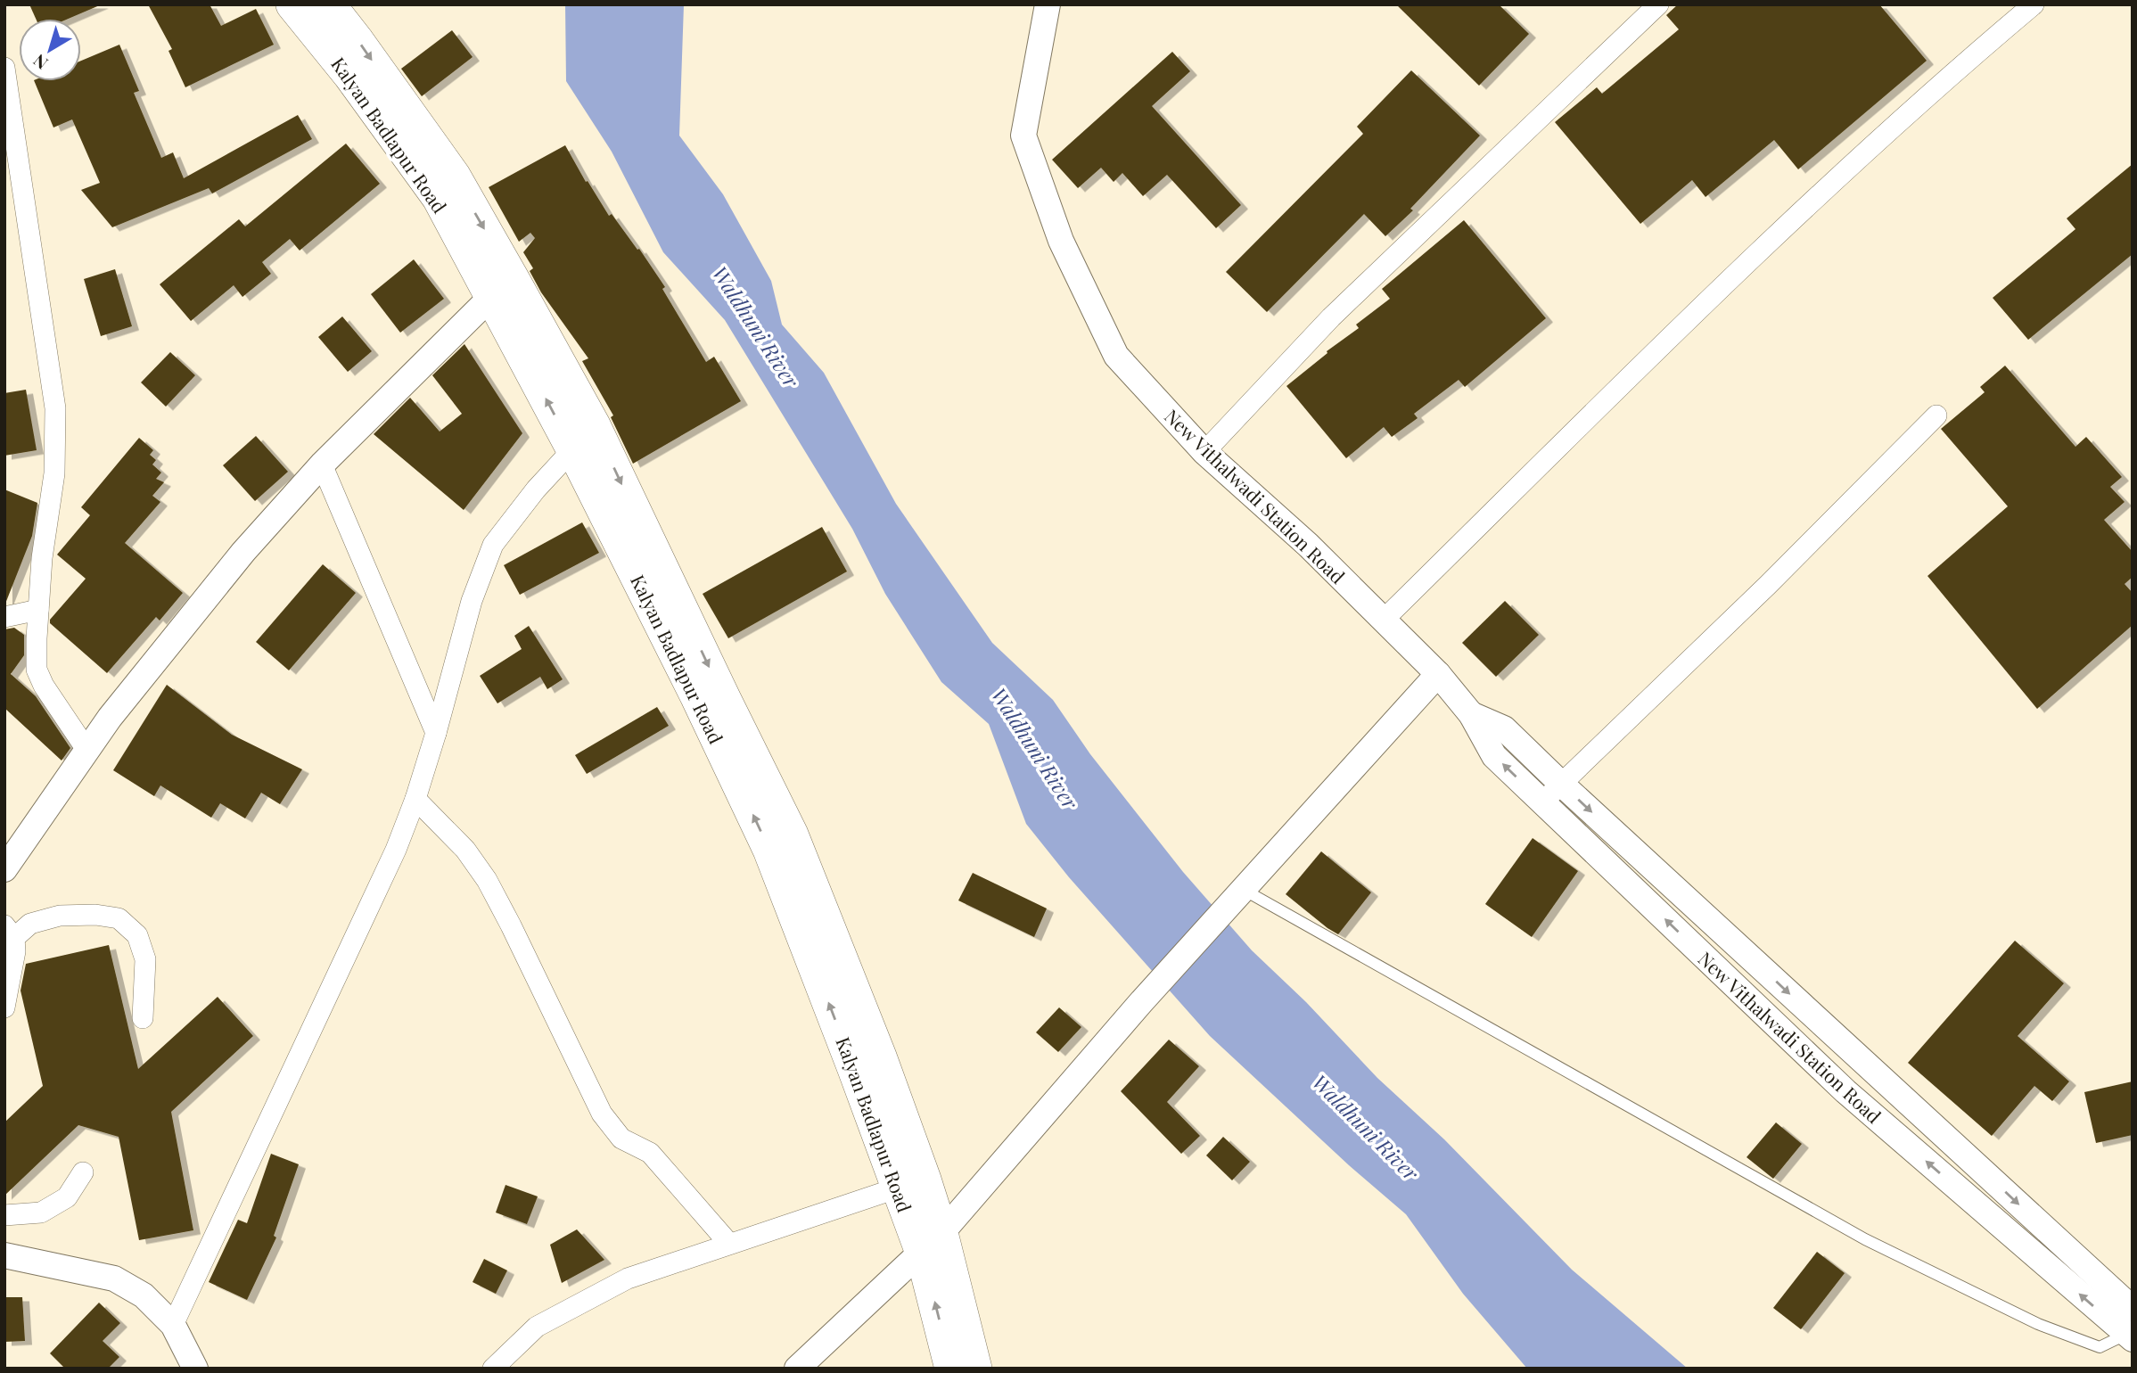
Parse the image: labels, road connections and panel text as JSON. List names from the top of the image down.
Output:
{
  "streets": {
    "main road": ["Kalyan Badlapur Road"],
    "street": ["New Vithalwadi Station Road"]
  },
  "water": ["Waldhuni River"],
  "north": "bottom left"
}
